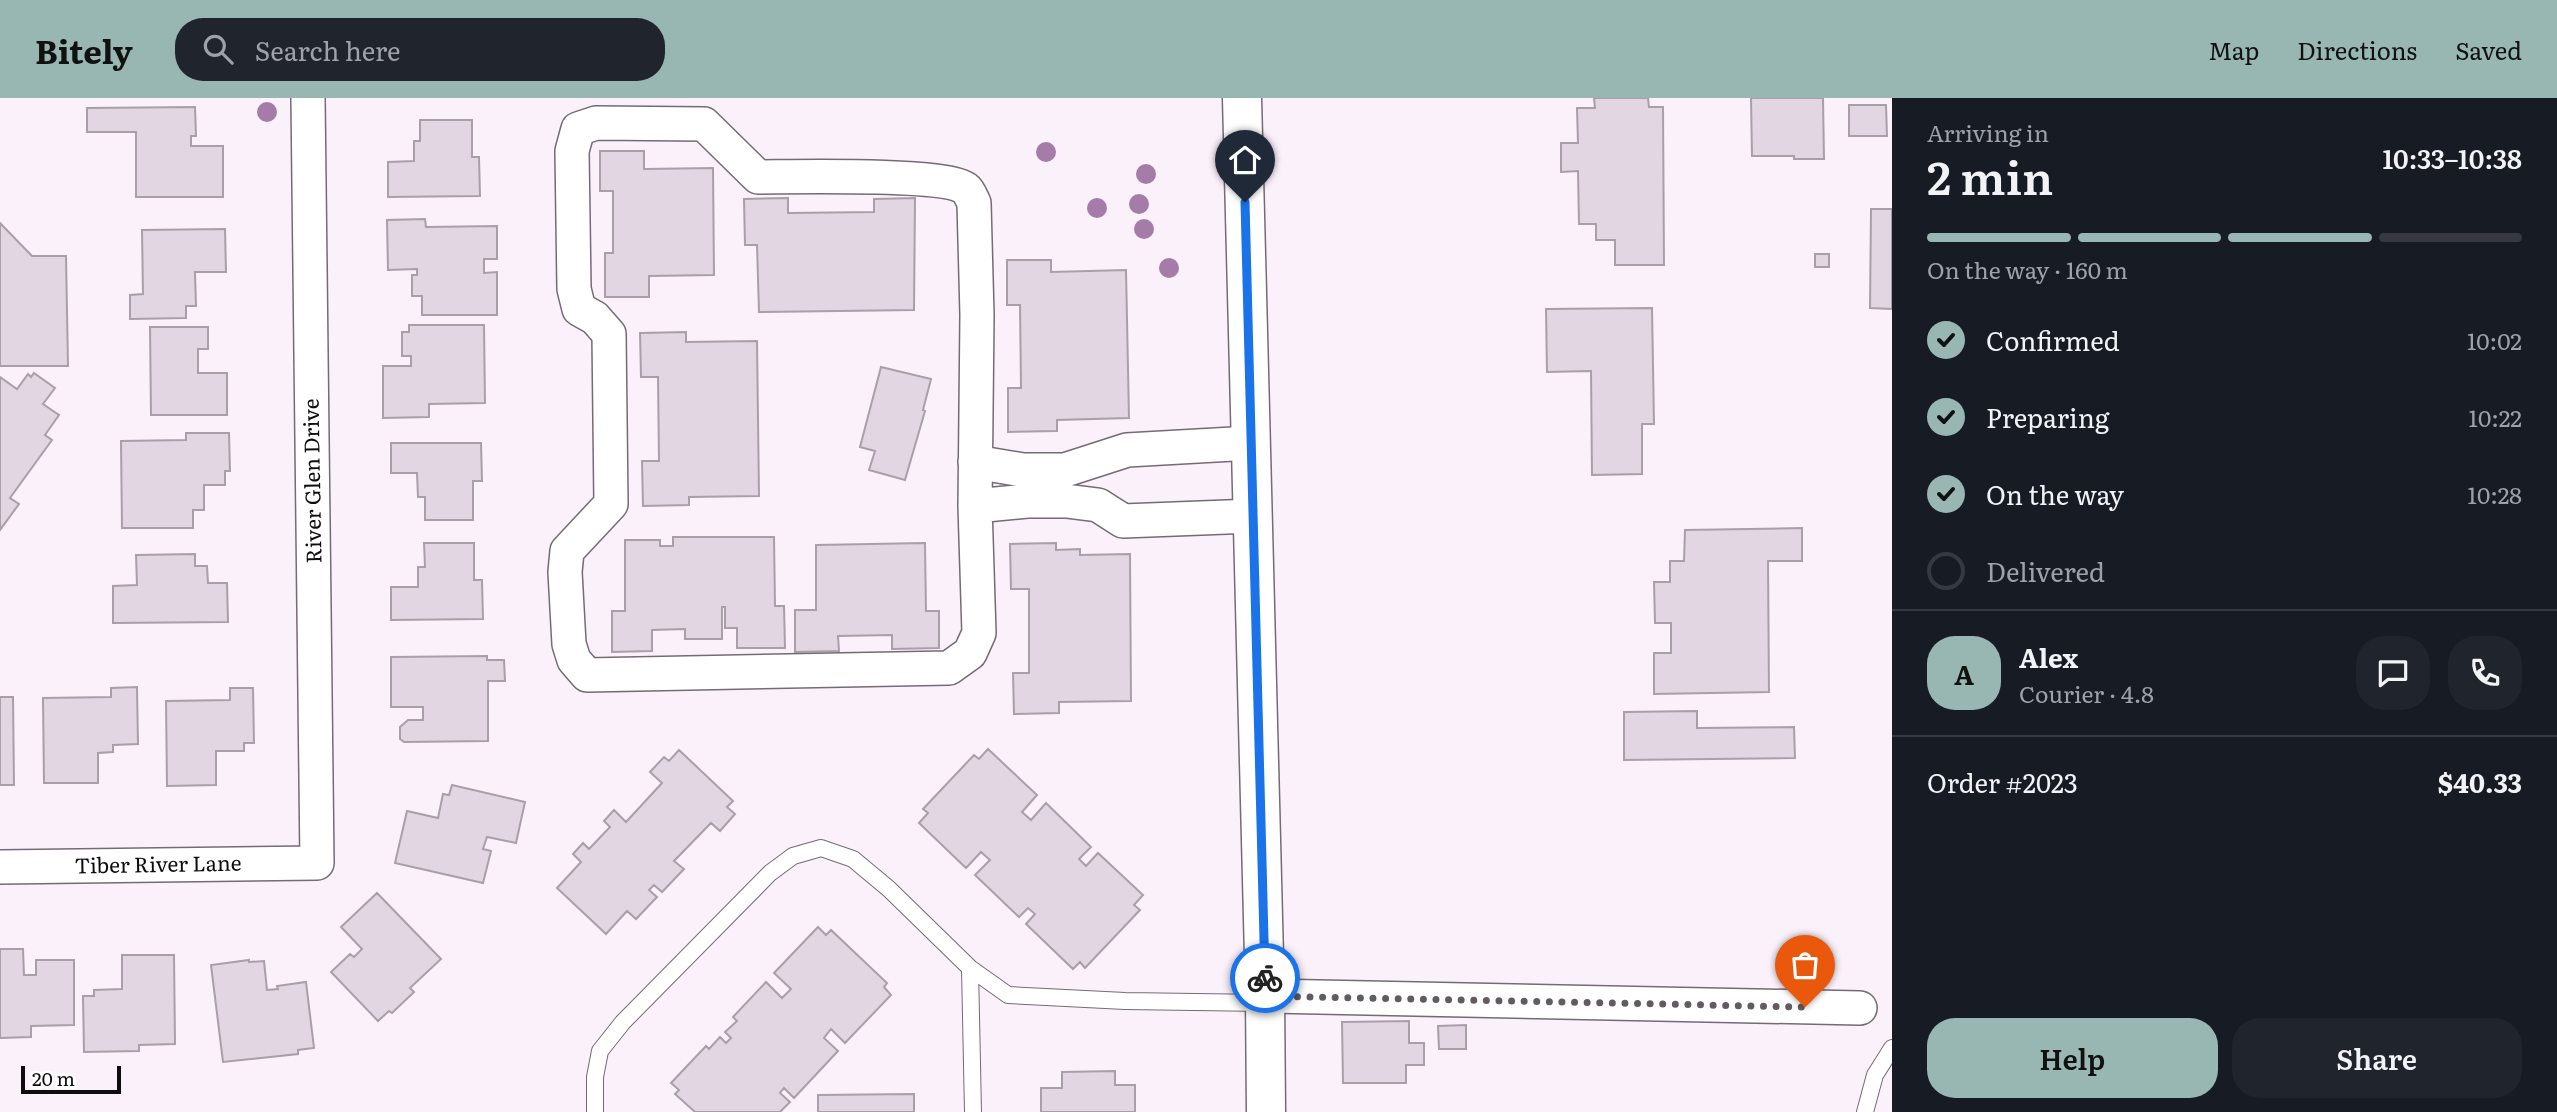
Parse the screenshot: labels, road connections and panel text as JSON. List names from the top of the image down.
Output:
{
  "streets": {
    "street": ["River Glen Drive", "Tiber River Lane"]
  },
  "crossings": [
    ["River Glen Drive", "Tiber River Lane"]
  ],
  "scale_bar": "20 m",
  "page": {
    "header": "Bitely",
    "search": "Search here",
    "nav": ["Map", "Directions", "Saved"],
    "heading": ["2 min", "Arriving in", "10:33–10:38"],
    "panel": [
      "Alex",
      "Courier · 4.8",
      "Order #2023",
      "$40.33"
    ],
    "bar": "On the way · 160 m",
    "list": [
      ["Confirmed", "10:02"],
      ["Preparing", "10:22"],
      ["On the way", "10:28"],
      "Delivered"
    ],
    "round": "A",
    "buttons": ["Help", "Share"],
    "scale": "20 m"
  }
}
